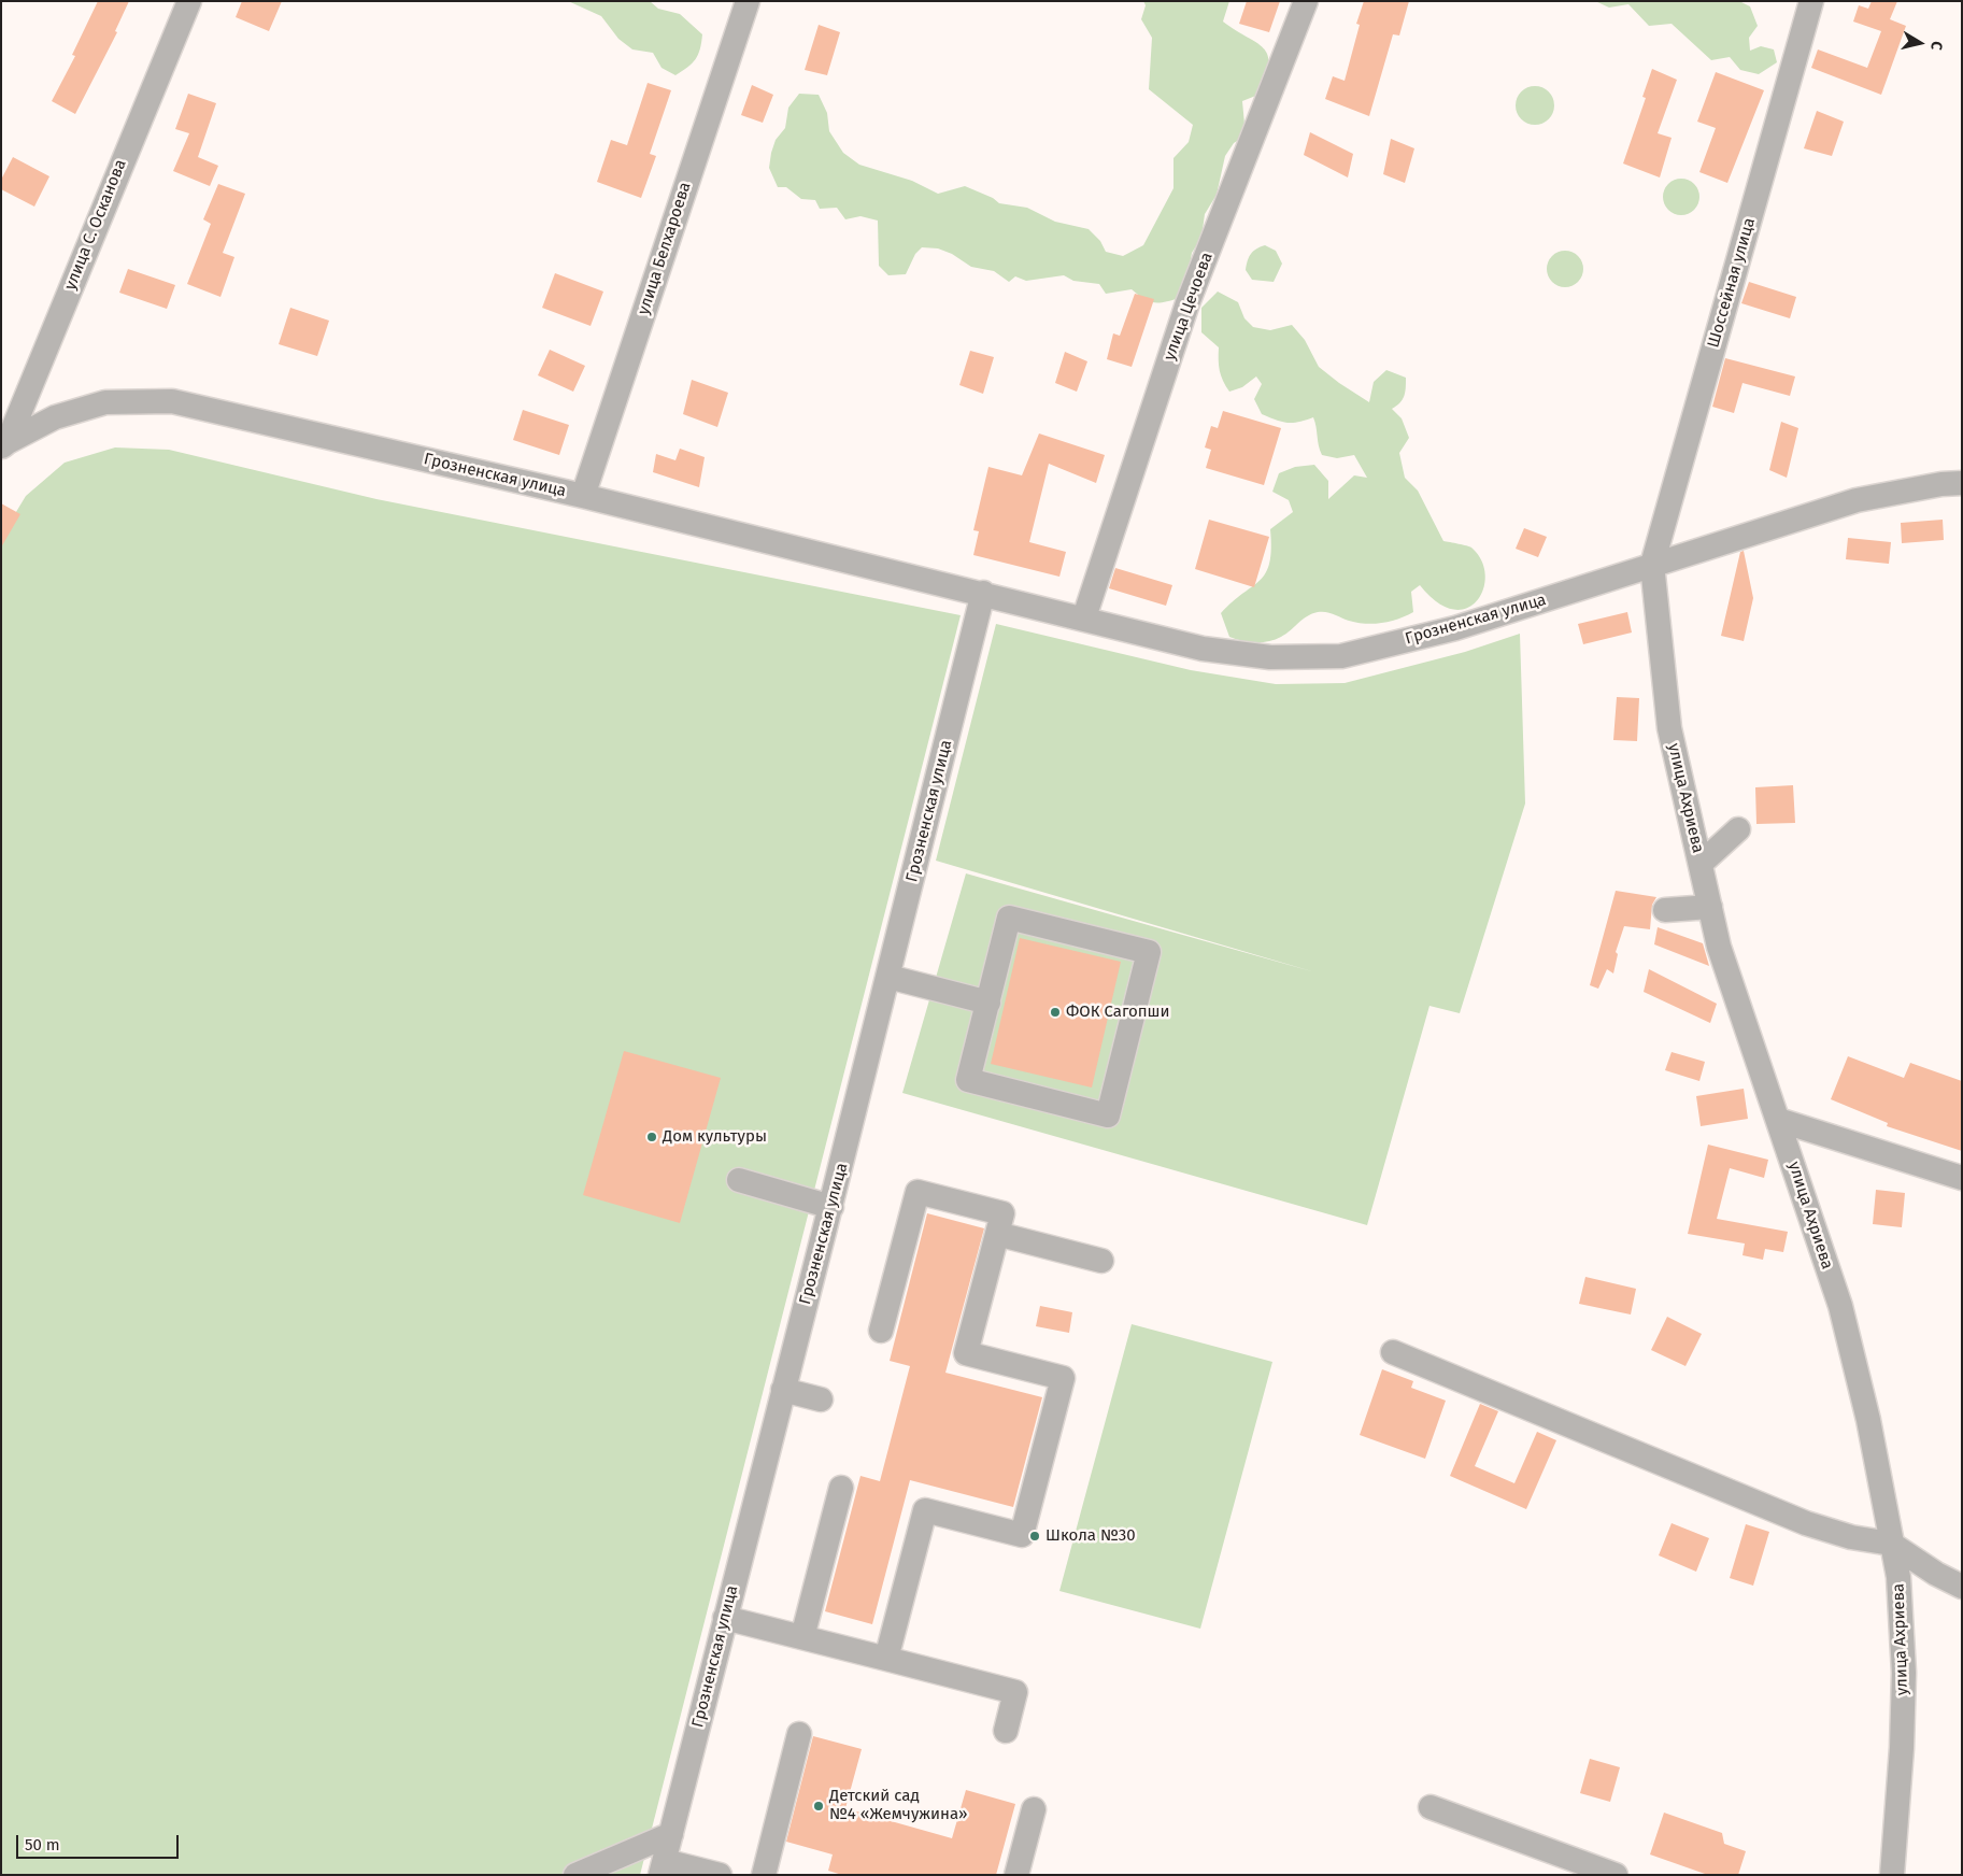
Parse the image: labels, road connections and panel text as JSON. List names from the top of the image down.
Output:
{
  "streets": {
    "street": [
      "улица С. Осканова",
      "улица Белхароева",
      "Шоссейная улица",
      "улица Цечоева",
      "Грозненская улица",
      "улица Ахриева"
    ]
  },
  "crossings": [
    ["улица С. Осканова", "Грозненская улица"],
    ["улица Белхароева", "Грозненская улица"],
    ["Шоссейная улица", "Грозненская улица"],
    ["Шоссейная улица", "улица Ахриева"],
    ["улица Цечоева", "Грозненская улица"],
    ["Грозненская улица", "улица Ахриева"]
  ],
  "places": [
    "ФОК Сагопши",
    "Дом культуры",
    "Школа №30",
    "Детский сад №4 «Жемчужина»"
  ],
  "scale_bar": "50 m",
  "north": "right"
}
